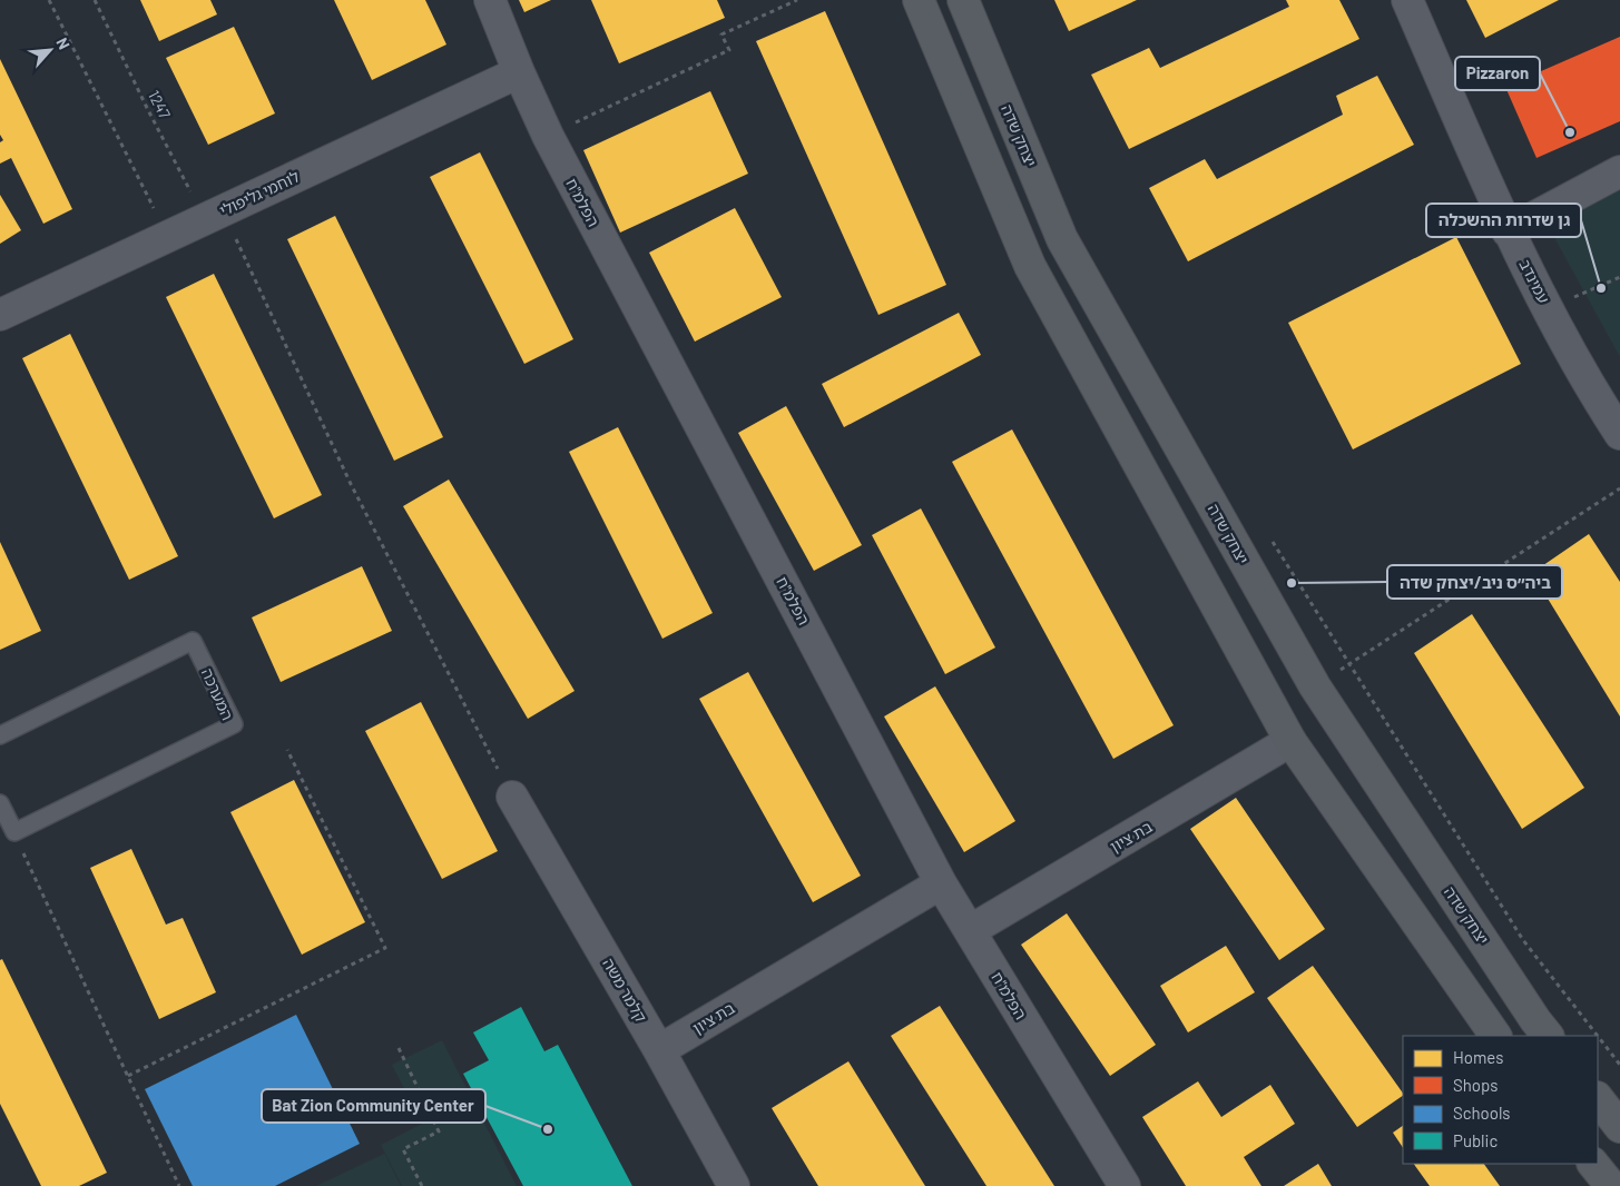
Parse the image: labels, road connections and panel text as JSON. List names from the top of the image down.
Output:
{
  "streets": {
    "street": [
      "יצחק שדה",
      "לוחמי גליפולי",
      "הפלמ\"ח",
      "עמינדב",
      "בת ציון",
      "קלמר משה"
    ],
    "lane": ["המערכה"],
    "path": ["1247"]
  },
  "crossings": [
    ["1247", "לוחמי גליפולי"],
    ["1247", "קלמר משה"],
    ["לוחמי גליפולי", "הפלמ\"ח"],
    ["הפלמ\"ח", "בת ציון"],
    ["בת ציון", "קלמר משה"]
  ],
  "places": [
    "Pizzaron",
    "גן שדרות ההשכלה",
    "ביה״ס ניב/יצחק שדה",
    "Bat Zion Community Center"
  ],
  "legend": [
    "Homes",
    "Shops",
    "Schools",
    "Public"
  ],
  "north": "top right"
}
